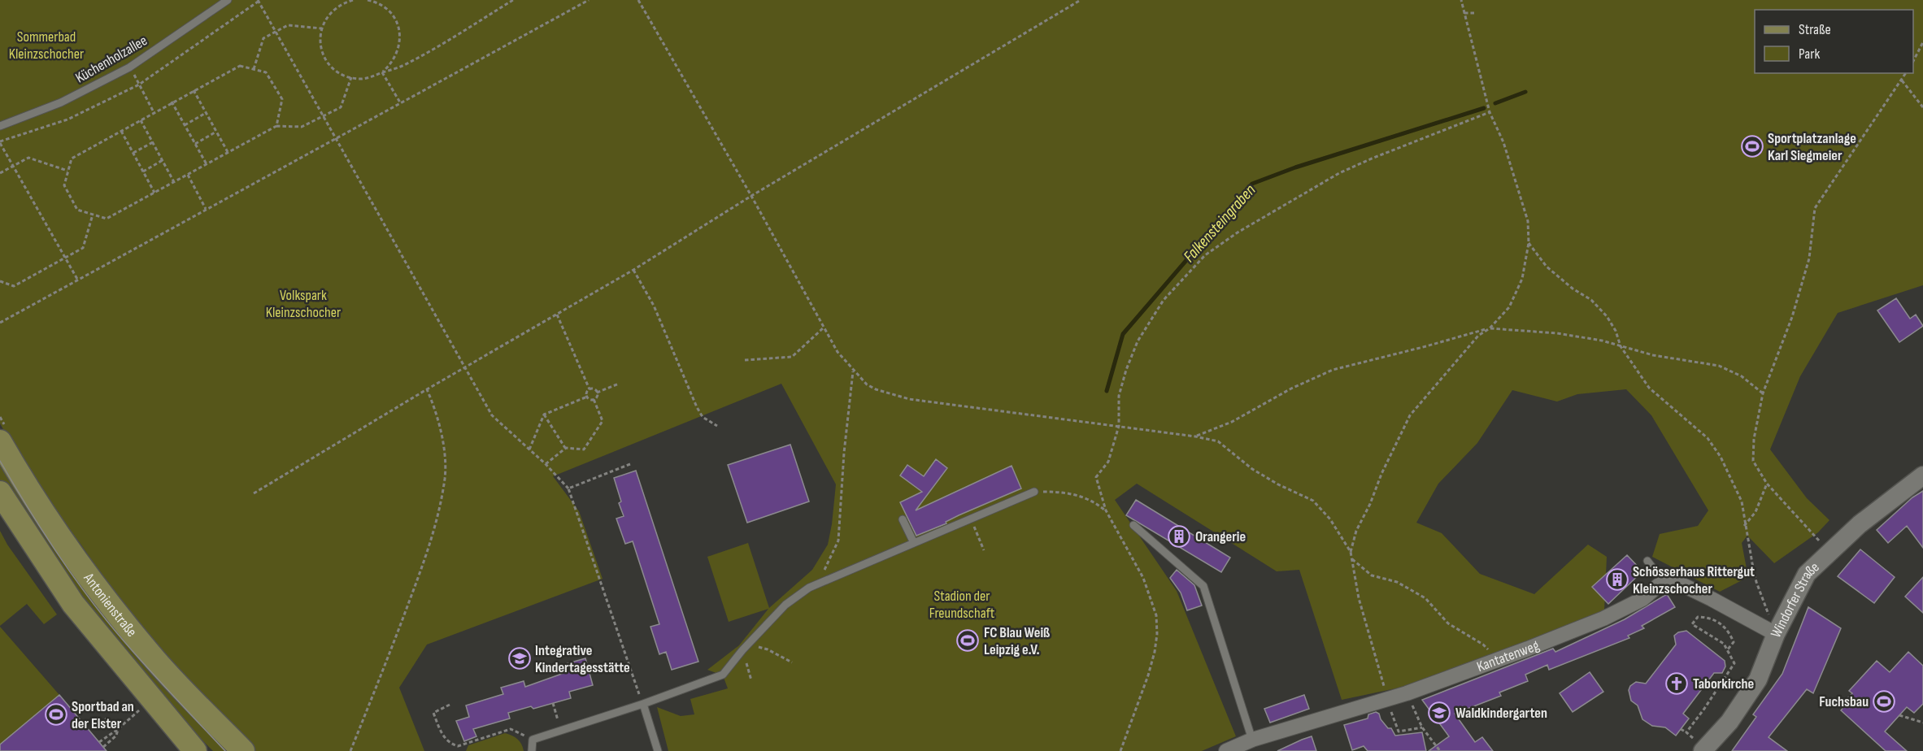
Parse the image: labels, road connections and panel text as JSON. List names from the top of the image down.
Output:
{
  "streets": {
    "main road": ["Antonienstraße"],
    "street": ["Windorfer Straße", "Kantatenweg"],
    "lane": ["Küchenholzallee"]
  },
  "water": ["Falkensteingraben"],
  "parks": ["Sommerbad Kleinzschocher", "Volkspark Kleinzschocher", "Stadion der Freundschaft"],
  "places": {
    "sports": [
      "Sportplatzanlage Karl Siegmeier",
      "FC Blau Weiß Leipzig e.V.",
      "Fuchsbau",
      "Sportbad an der Elster"
    ],
    "building": ["Orangerie", "Schösserhaus Rittergut Kleinzschocher"],
    "school or university": ["Integrative Kindertagesstätte", "Waldkindergarten"],
    "church": ["Taborkirche"]
  },
  "legend": ["Straße", "Park"]
}
